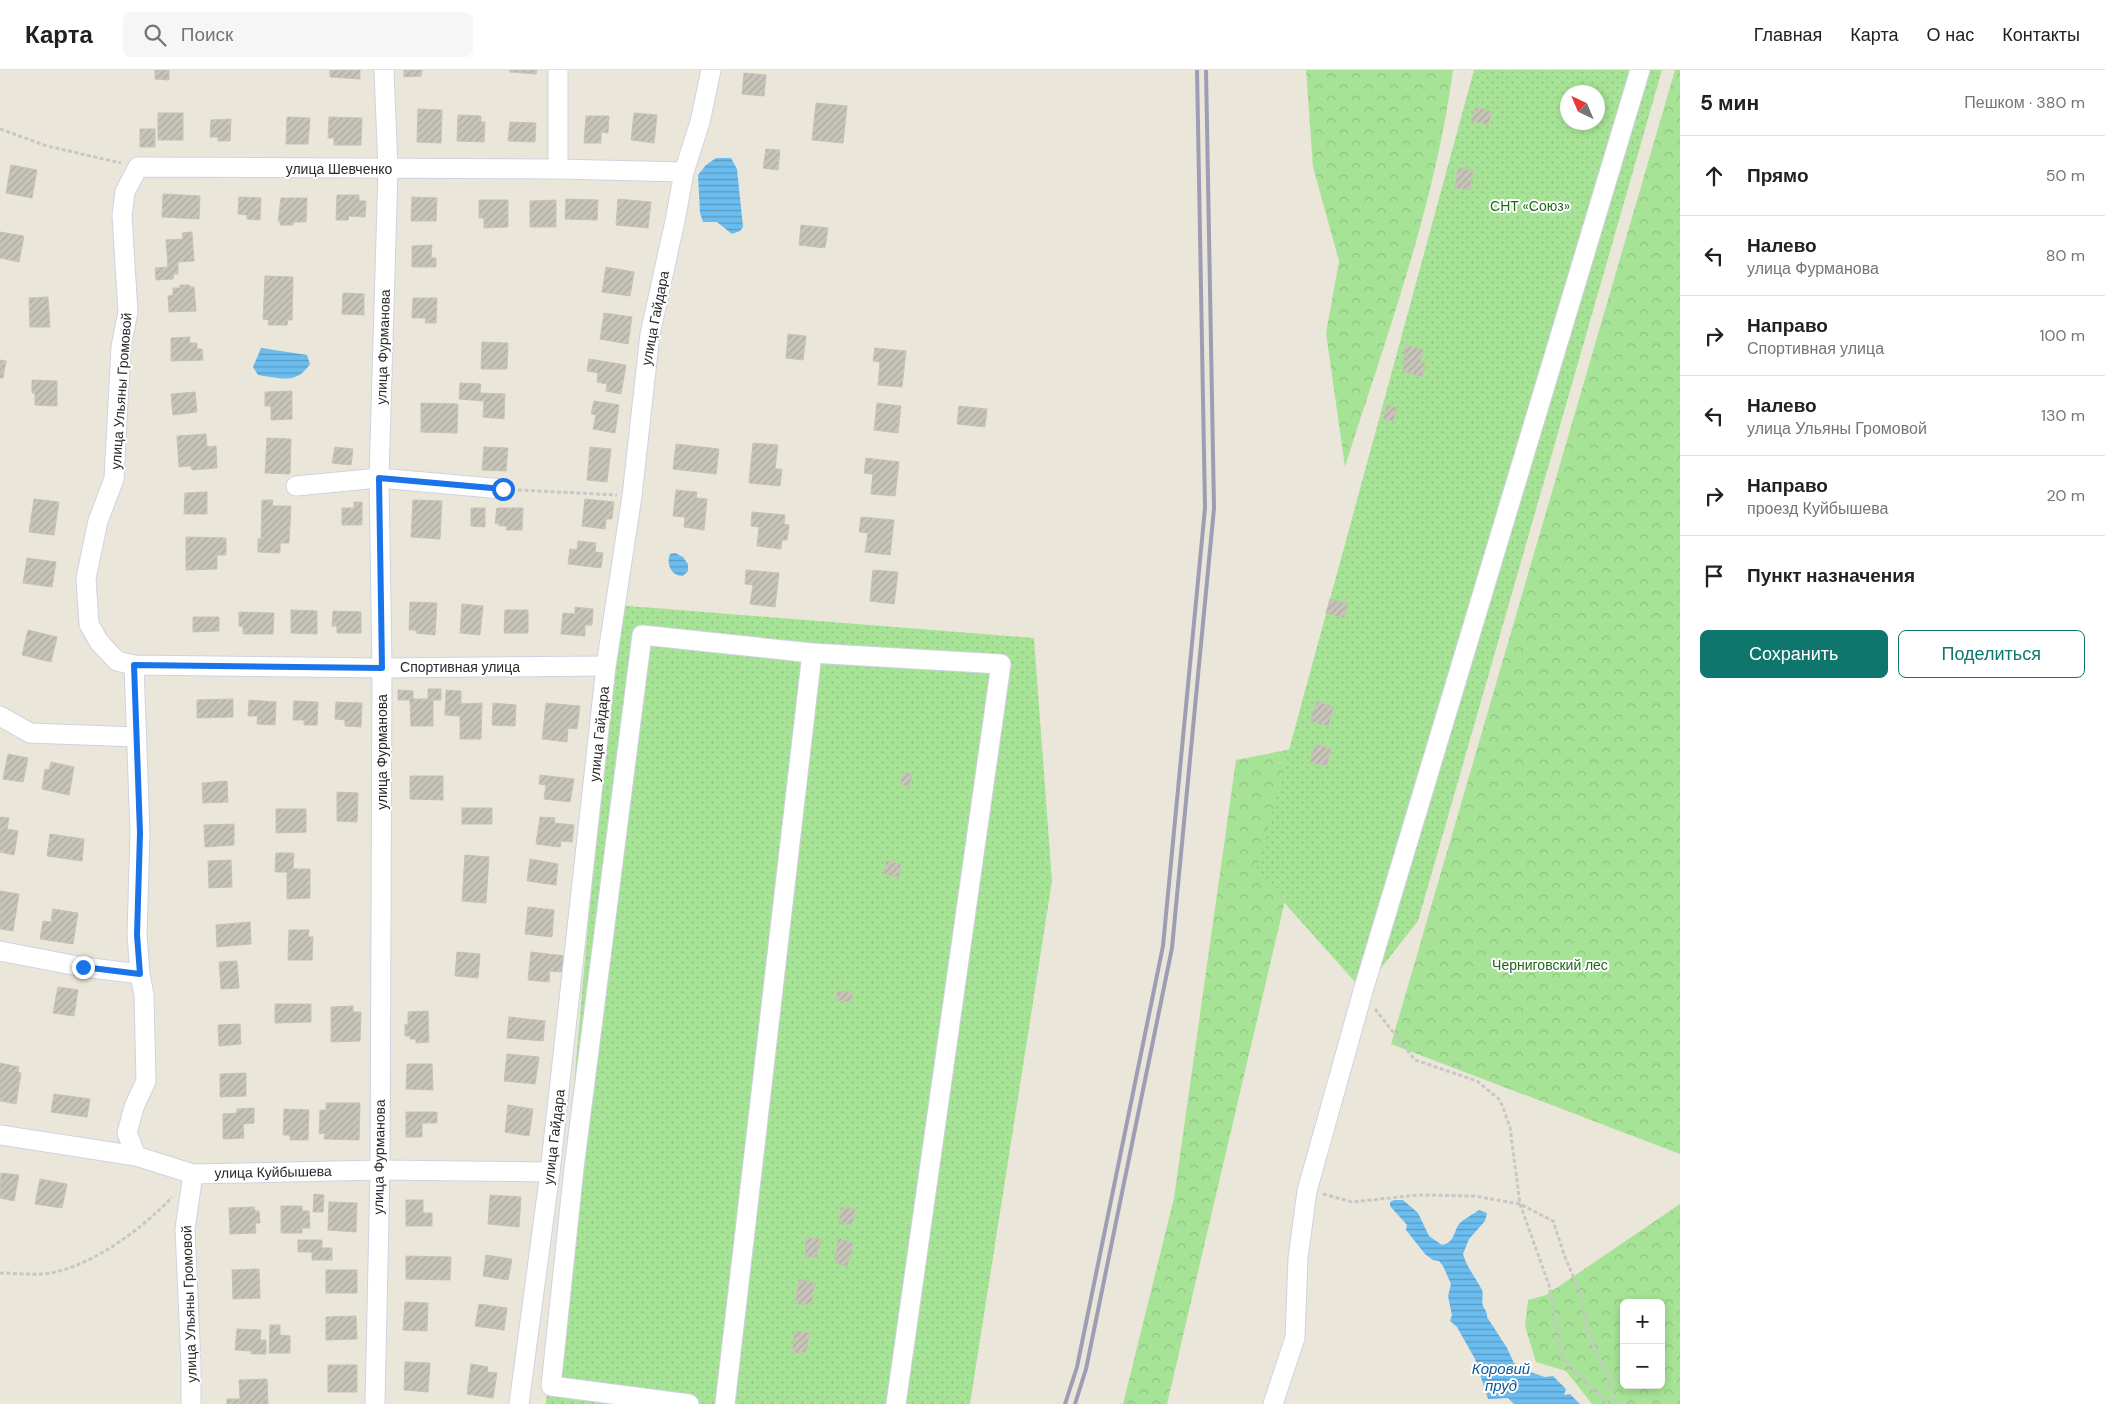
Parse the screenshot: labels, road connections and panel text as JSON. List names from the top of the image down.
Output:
{
  "streets": {
    "street": [
      "улица Шевченко",
      "улица Гайдара",
      "улица Фурманова",
      "улица Ульяны Громовой",
      "Спортивная улица",
      "улица Куйбышева"
    ]
  },
  "crossings": [
    ["улица Шевченко", "улица Гайдара"],
    ["улица Шевченко", "улица Фурманова"],
    ["улица Шевченко", "улица Ульяны Громовой"],
    ["улица Гайдара", "Спортивная улица"],
    ["улица Гайдара", "улица Куйбышева"],
    ["улица Фурманова", "Спортивная улица"],
    ["улица Фурманова", "улица Куйбышева"],
    ["улица Ульяны Громовой", "Спортивная улица"],
    ["улица Ульяны Громовой", "улица Куйбышева"]
  ],
  "water": ["Коровий пруд"],
  "parks": ["СНТ «Союз»", "Черниговский лес"],
  "north": "top left",
  "page": {
    "header": "Карта",
    "search": "Поиск",
    "nav": [
      "Главная",
      "Карта",
      "О нас",
      "Контакты"
    ],
    "heading": ["5 мин", "Пешком · 380 m"],
    "list": [
      ["Прямо", "50 m"],
      ["Налево", "улица Фурманова", "80 m"],
      ["Направо", "Спортивная улица", "100 m"],
      ["Налево", "улица Ульяны Громовой", "130 m"],
      ["Направо", "проезд Куйбышева", "20 m"],
      "Пункт назначения"
    ],
    "buttons": ["Сохранить", "Поделиться"],
    "map_buttons": ["+", "−"]
  }
}
